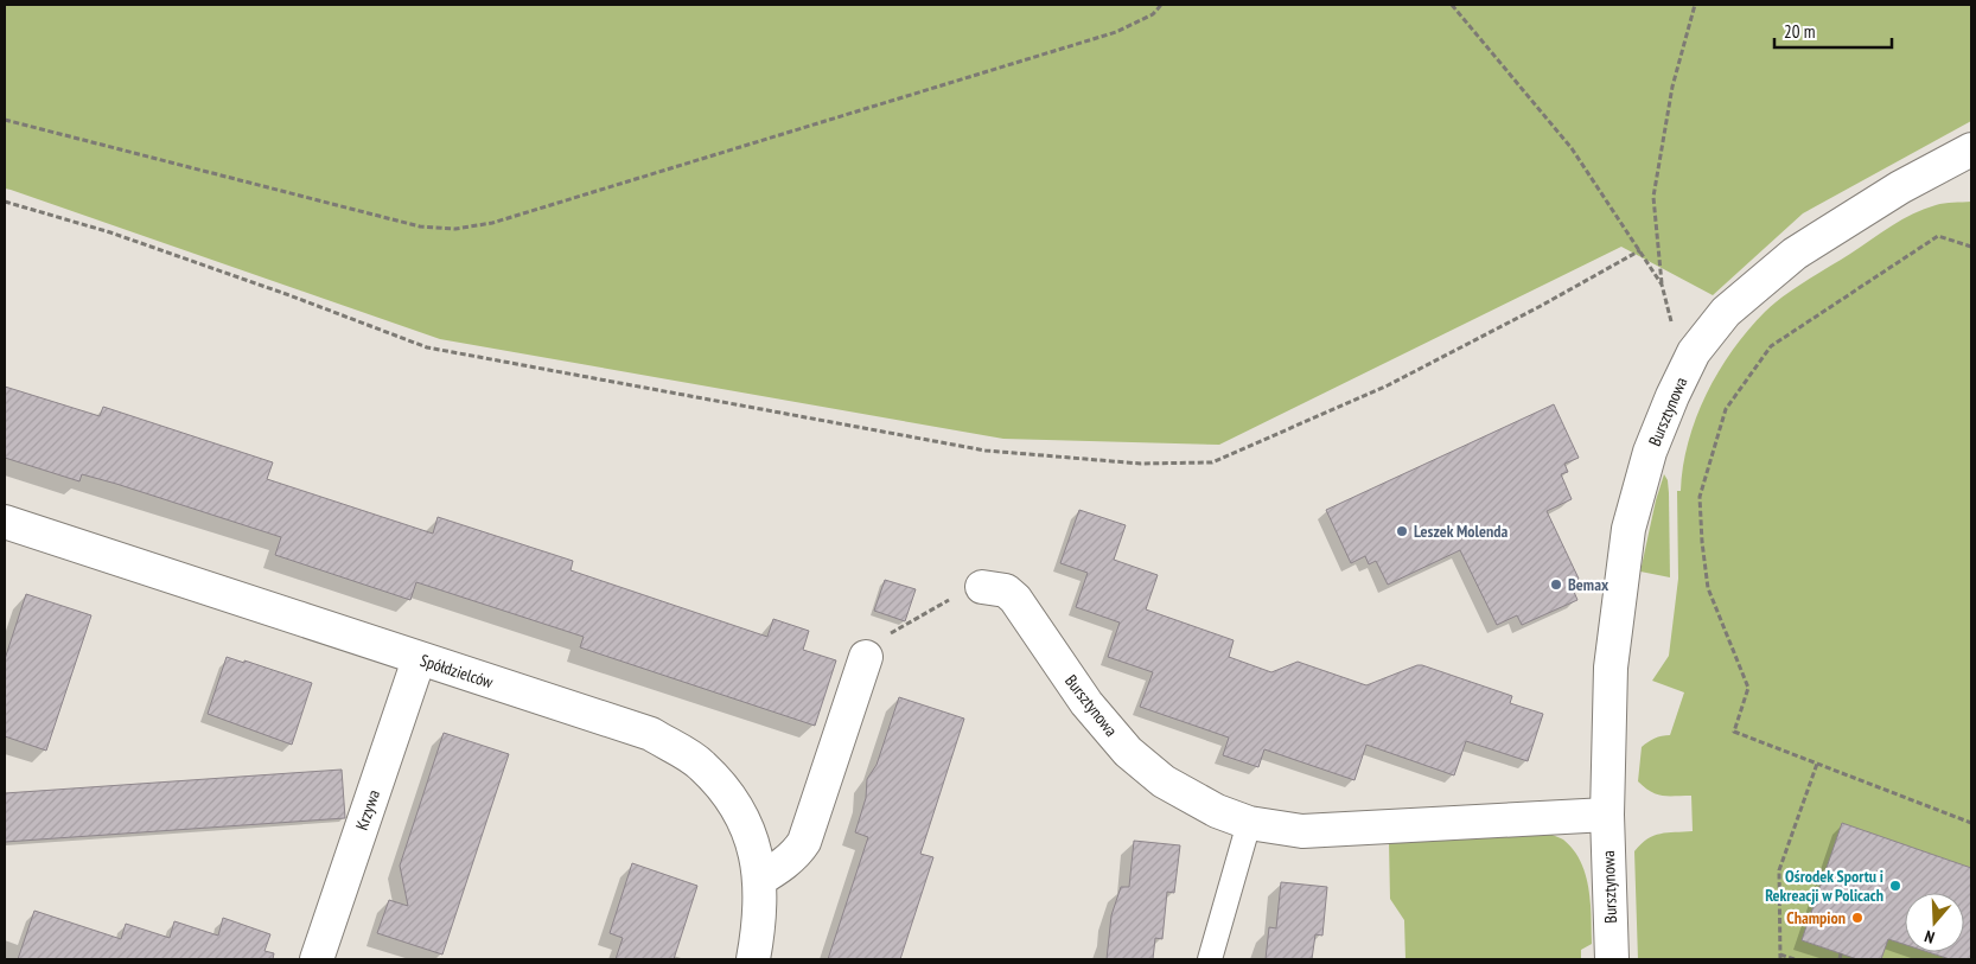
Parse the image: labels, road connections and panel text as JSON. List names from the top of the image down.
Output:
{
  "streets": {
    "street": ["Bursztynowa", "Spółdzielców", "Krzywa"]
  },
  "crossings": [
    ["Spółdzielców", "Krzywa"]
  ],
  "places": [
    "Leszek Molenda",
    "Bemax",
    "Ośrodek Sportu i Rekreacji w Policach",
    "Champion"
  ],
  "scale_bar": "20 m",
  "north": "bottom"
}
